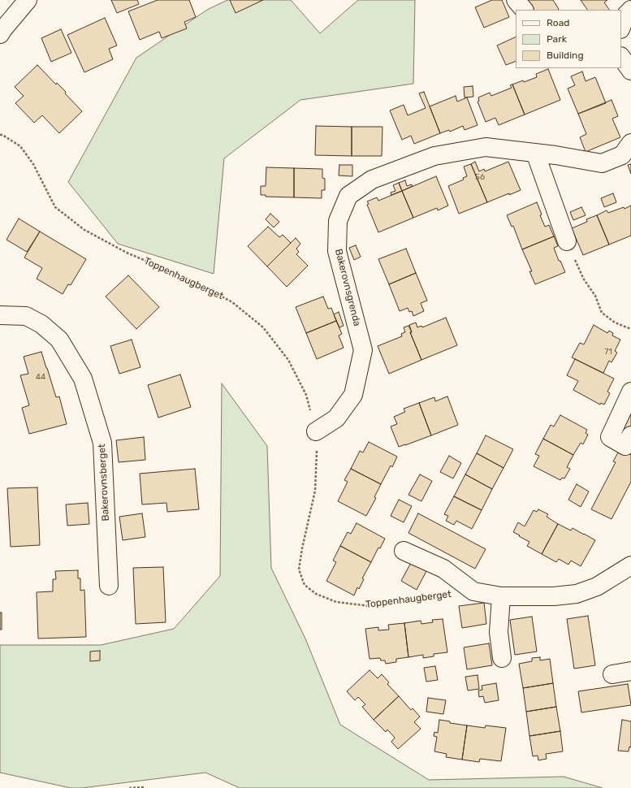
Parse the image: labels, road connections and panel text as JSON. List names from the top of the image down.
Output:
{
  "streets": {
    "street": ["Bakerovnsgrenda", "Bakerovnsberget"],
    "path": ["Toppenhaugberget"]
  },
  "crossings": [
    ["Toppenhaugberget", "Bakerovnsgrenda"]
  ],
  "house_numbers": ["56", "71", "44"],
  "legend": ["Road", "Park", "Building"]
}
